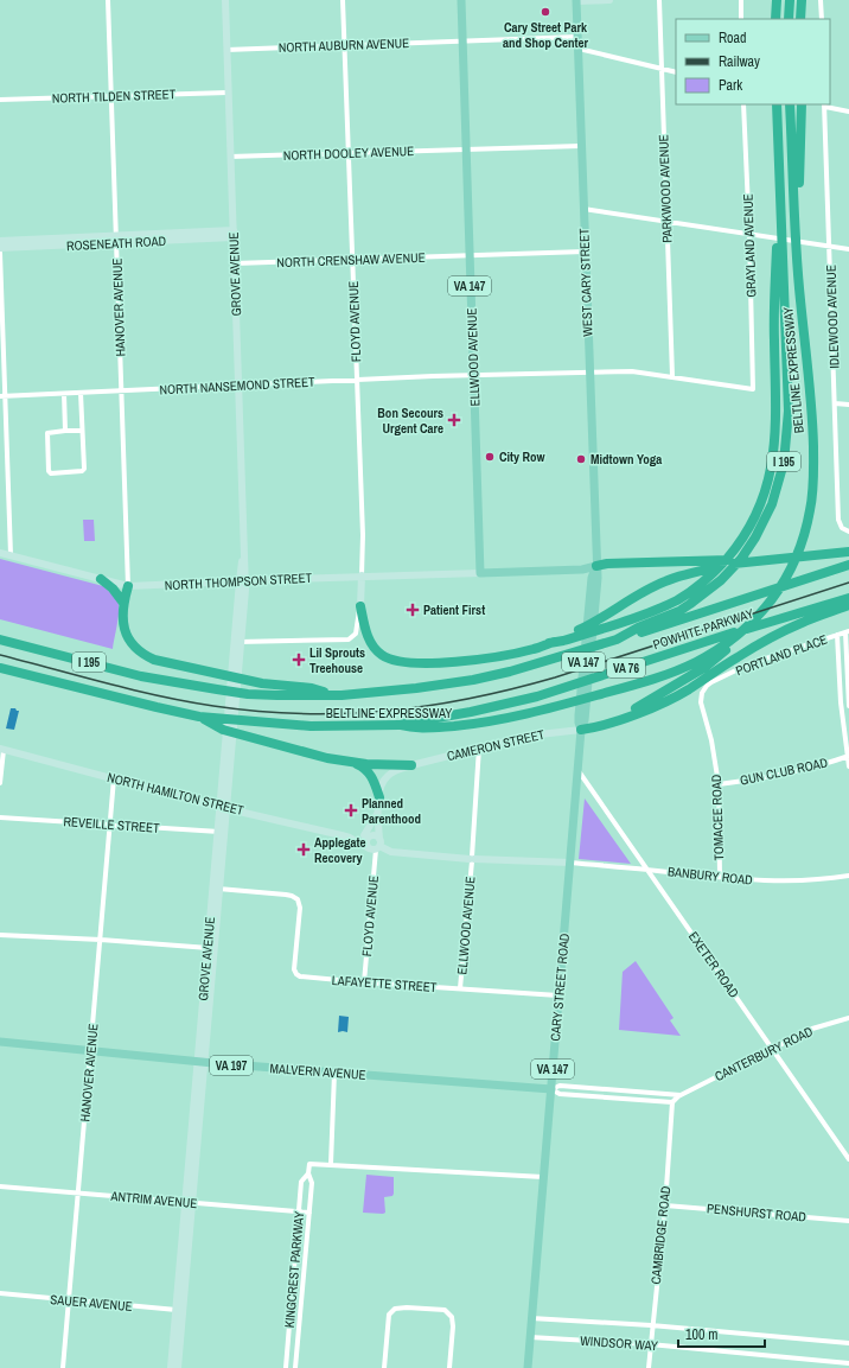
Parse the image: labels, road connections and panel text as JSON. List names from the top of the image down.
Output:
{
  "streets": {
    "highway": [
      "BELTLINE EXPRESSWAY",
      "I 195",
      "POWHITE PARKWAY",
      "VA 76"
    ],
    "main road": [
      "ROSENEATH ROAD",
      "GROVE AVENUE",
      "WEST CARY STREET",
      "VA 147",
      "FLOYD AVENUE",
      "ELLWOOD AVENUE",
      "NORTH THOMPSON STREET",
      "CAMERON STREET",
      "NORTH HAMILTON STREET",
      "CARY STREET ROAD",
      "VA 197",
      "MALVERN AVENUE"
    ],
    "street": [
      "NORTH AUBURN AVENUE",
      "NORTH TILDEN STREET",
      "NORTH DOOLEY AVENUE",
      "PARKWOOD AVENUE",
      "GRAYLAND AVENUE",
      "NORTH CRENSHAW AVENUE",
      "HANOVER AVENUE",
      "IDLEWOOD AVENUE",
      "NORTH NANSEMOND STREET",
      "PORTLAND PLACE",
      "GUN CLUB ROAD",
      "TOMACEE ROAD",
      "REVEILLE STREET",
      "BANBURY ROAD",
      "EXETER ROAD",
      "LAFAYETTE STREET",
      "CANTERBURY ROAD",
      "ANTRIM AVENUE",
      "PENSHURST ROAD",
      "CAMBRIDGE ROAD",
      "KINGCREST PARKWAY",
      "SAUER AVENUE",
      "WINDSOR WAY"
    ]
  },
  "crossings": [
    ["NORTH AUBURN AVENUE", "GROVE AVENUE"],
    ["NORTH AUBURN AVENUE", "WEST CARY STREET"],
    ["NORTH AUBURN AVENUE", "FLOYD AVENUE"],
    ["NORTH AUBURN AVENUE", "ELLWOOD AVENUE"],
    ["NORTH TILDEN STREET", "GROVE AVENUE"],
    ["NORTH TILDEN STREET", "HANOVER AVENUE"],
    ["NORTH DOOLEY AVENUE", "GROVE AVENUE"],
    ["NORTH DOOLEY AVENUE", "WEST CARY STREET"],
    ["NORTH DOOLEY AVENUE", "FLOYD AVENUE"],
    ["NORTH DOOLEY AVENUE", "ELLWOOD AVENUE"],
    ["PARKWOOD AVENUE", "NORTH NANSEMOND STREET"],
    ["ROSENEATH ROAD", "GROVE AVENUE"],
    ["ROSENEATH ROAD", "HANOVER AVENUE"],
    ["GRAYLAND AVENUE", "NORTH NANSEMOND STREET"],
    ["NORTH CRENSHAW AVENUE", "GROVE AVENUE"],
    ["NORTH CRENSHAW AVENUE", "WEST CARY STREET"],
    ["NORTH CRENSHAW AVENUE", "FLOYD AVENUE"],
    ["NORTH CRENSHAW AVENUE", "ELLWOOD AVENUE"],
    ["GROVE AVENUE", "FLOYD AVENUE"],
    ["GROVE AVENUE", "NORTH NANSEMOND STREET"],
    ["GROVE AVENUE", "NORTH THOMPSON STREET"],
    ["GROVE AVENUE", "NORTH HAMILTON STREET"],
    ["GROVE AVENUE", "REVEILLE STREET"],
    ["GROVE AVENUE", "LAFAYETTE STREET"],
    ["GROVE AVENUE", "MALVERN AVENUE"],
    ["GROVE AVENUE", "ANTRIM AVENUE"],
    ["GROVE AVENUE", "SAUER AVENUE"],
    ["WEST CARY STREET", "NORTH NANSEMOND STREET"],
    ["WEST CARY STREET", "CAMERON STREET"],
    ["WEST CARY STREET", "CARY STREET ROAD"],
    ["HANOVER AVENUE", "NORTH NANSEMOND STREET"],
    ["HANOVER AVENUE", "NORTH THOMPSON STREET"],
    ["HANOVER AVENUE", "NORTH HAMILTON STREET"],
    ["HANOVER AVENUE", "REVEILLE STREET"],
    ["HANOVER AVENUE", "MALVERN AVENUE"],
    ["HANOVER AVENUE", "ANTRIM AVENUE"],
    ["HANOVER AVENUE", "SAUER AVENUE"],
    ["FLOYD AVENUE", "NORTH NANSEMOND STREET"],
    ["FLOYD AVENUE", "NORTH THOMPSON STREET"],
    ["FLOYD AVENUE", "CAMERON STREET"],
    ["FLOYD AVENUE", "NORTH HAMILTON STREET"],
    ["FLOYD AVENUE", "LAFAYETTE STREET"],
    ["ELLWOOD AVENUE", "NORTH NANSEMOND STREET"],
    ["ELLWOOD AVENUE", "NORTH THOMPSON STREET"],
    ["ELLWOOD AVENUE", "CAMERON STREET"],
    ["ELLWOOD AVENUE", "NORTH HAMILTON STREET"],
    ["ELLWOOD AVENUE", "LAFAYETTE STREET"],
    ["BELTLINE EXPRESSWAY", "I 195"],
    ["BELTLINE EXPRESSWAY", "POWHITE PARKWAY"],
    ["PORTLAND PLACE", "TOMACEE ROAD"],
    ["CAMERON STREET", "CARY STREET ROAD"],
    ["GUN CLUB ROAD", "TOMACEE ROAD"],
    ["NORTH HAMILTON STREET", "BANBURY ROAD"],
    ["NORTH HAMILTON STREET", "CARY STREET ROAD"],
    ["TOMACEE ROAD", "BANBURY ROAD"],
    ["BANBURY ROAD", "EXETER ROAD"],
    ["BANBURY ROAD", "CARY STREET ROAD"],
    ["EXETER ROAD", "CARY STREET ROAD"],
    ["EXETER ROAD", "CANTERBURY ROAD"],
    ["LAFAYETTE STREET", "CARY STREET ROAD"],
    ["CARY STREET ROAD", "MALVERN AVENUE"],
    ["CARY STREET ROAD", "WINDSOR WAY"],
    ["CANTERBURY ROAD", "CAMBRIDGE ROAD"],
    ["ANTRIM AVENUE", "KINGCREST PARKWAY"],
    ["PENSHURST ROAD", "CAMBRIDGE ROAD"],
    ["CAMBRIDGE ROAD", "WINDSOR WAY"]
  ],
  "places": {
    "other": ["Cary Street Park and Shop Center", "City Row", "Midtown Yoga"],
    "health": [
      "Bon Secours Urgent Care",
      "Patient First",
      "Lil Sprouts Treehouse",
      "Planned Parenthood",
      "Applegate Recovery"
    ]
  },
  "legend": ["Road", "Railway", "Park"],
  "scale_bar": "100 m"
}
